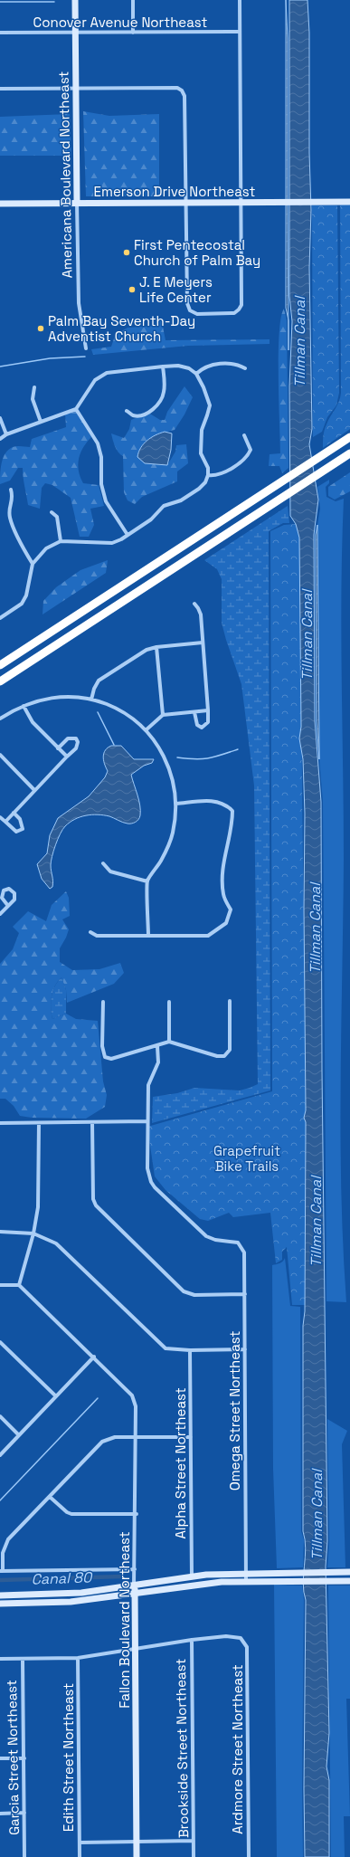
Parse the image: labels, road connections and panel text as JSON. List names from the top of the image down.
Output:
{
  "streets": {
    "street": [
      "Conover Avenue Northeast",
      "Americana Boulevard Northeast",
      "Emerson Drive Northeast",
      "Omega Street Northeast",
      "Alpha Street Northeast",
      "Fallon Boulevard Northeast",
      "Brookside Street Northeast",
      "Ardmore Street Northeast",
      "Garcia Street Northeast",
      "Edith Street Northeast"
    ]
  },
  "crossings": [
    ["Conover Avenue Northeast", "Americana Boulevard Northeast"],
    ["Americana Boulevard Northeast", "Emerson Drive Northeast"],
    ["Brookside Street Northeast", "Ardmore Street Northeast"]
  ],
  "water": ["Tillman Canal", "Canal 80"],
  "parks": ["Grapefruit Bike Trails"],
  "places": ["First Pentecostal Church of Palm Bay", "J. E Meyers Life Center", "Palm Bay Seventh-Day Adventist Church"]
}
